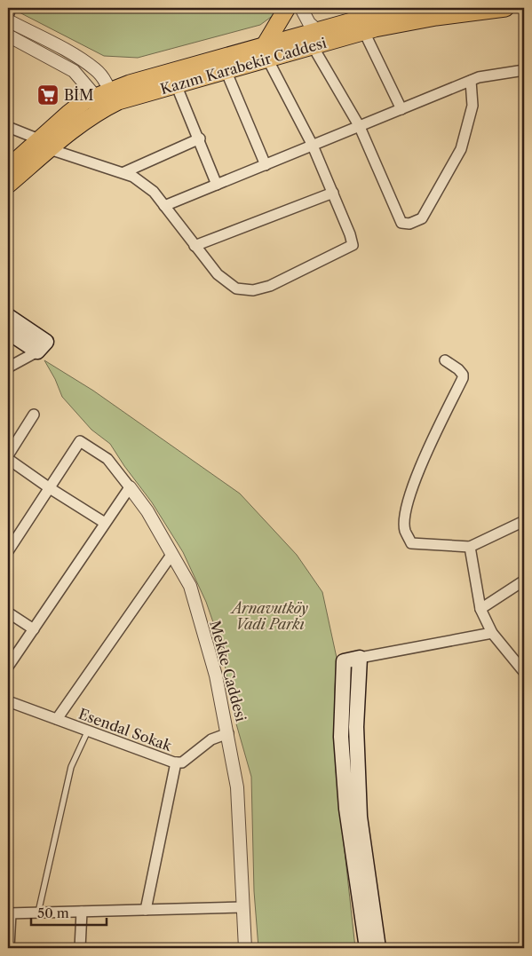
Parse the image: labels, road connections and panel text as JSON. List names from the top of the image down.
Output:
{
  "streets": {
    "main road": ["Kazım Karabekir Caddesi"],
    "street": ["Mekke Caddesi", "Esendal Sokak"]
  },
  "crossings": [
    ["Mekke Caddesi", "Esendal Sokak"]
  ],
  "parks": ["Arnavutköy Vadi Parkı"],
  "places": {
    "supermarket": ["BİM"]
  },
  "scale_bar": "50 m"
}
